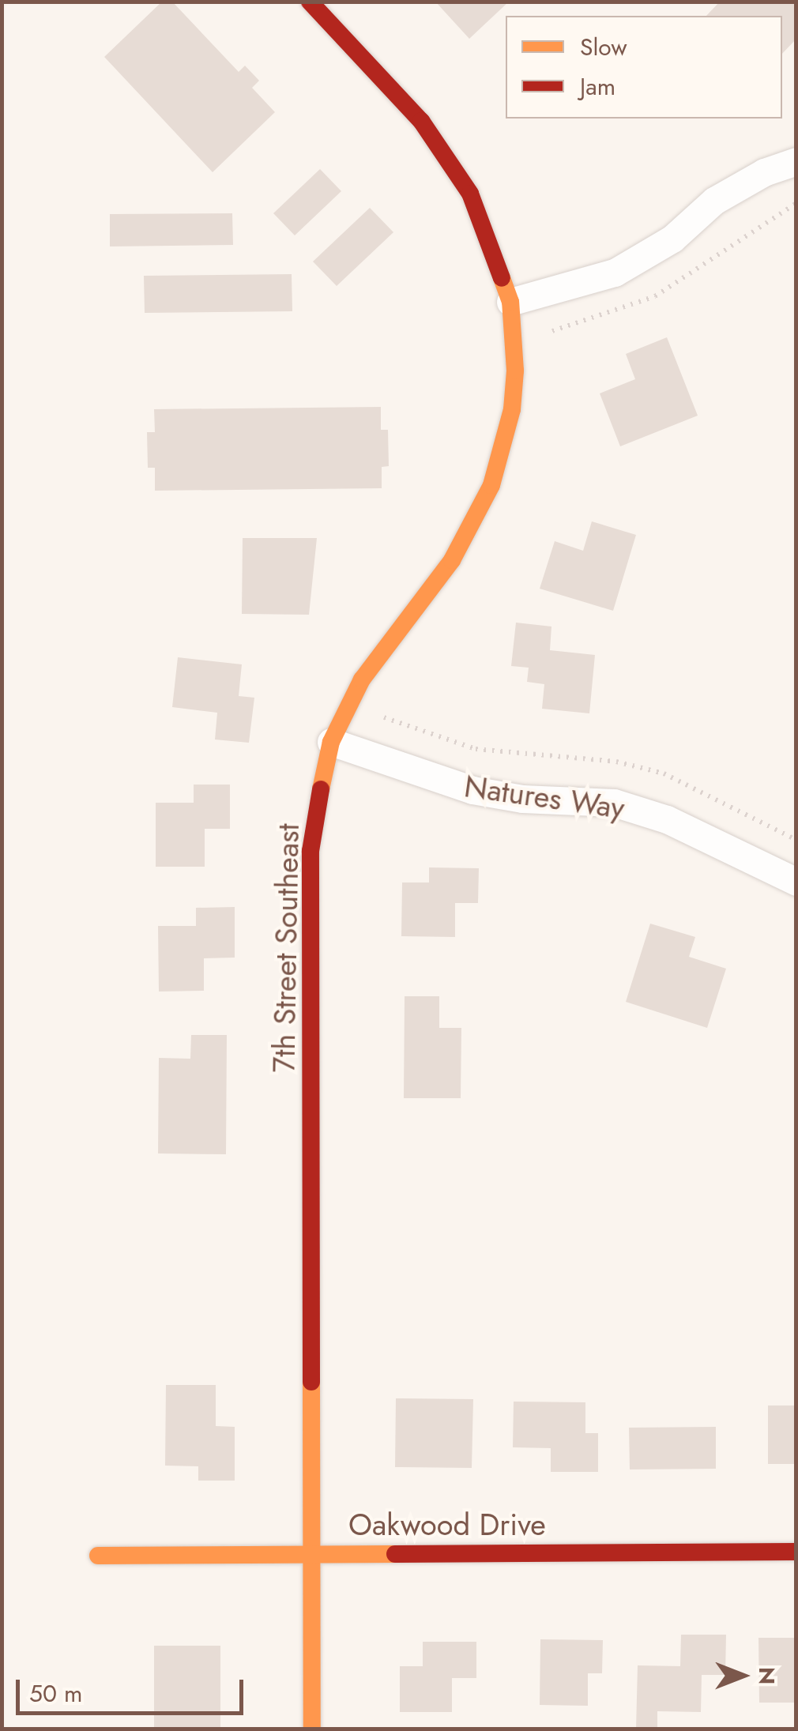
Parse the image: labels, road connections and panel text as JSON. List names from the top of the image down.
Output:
{
  "streets": {
    "street": ["Natures Way", "7th Street Southeast", "Oakwood Drive"]
  },
  "crossings": [
    ["Natures Way", "7th Street Southeast"],
    ["7th Street Southeast", "Oakwood Drive"]
  ],
  "legend": ["Slow", "Jam"],
  "scale_bar": "50 m",
  "north": "right"
}
